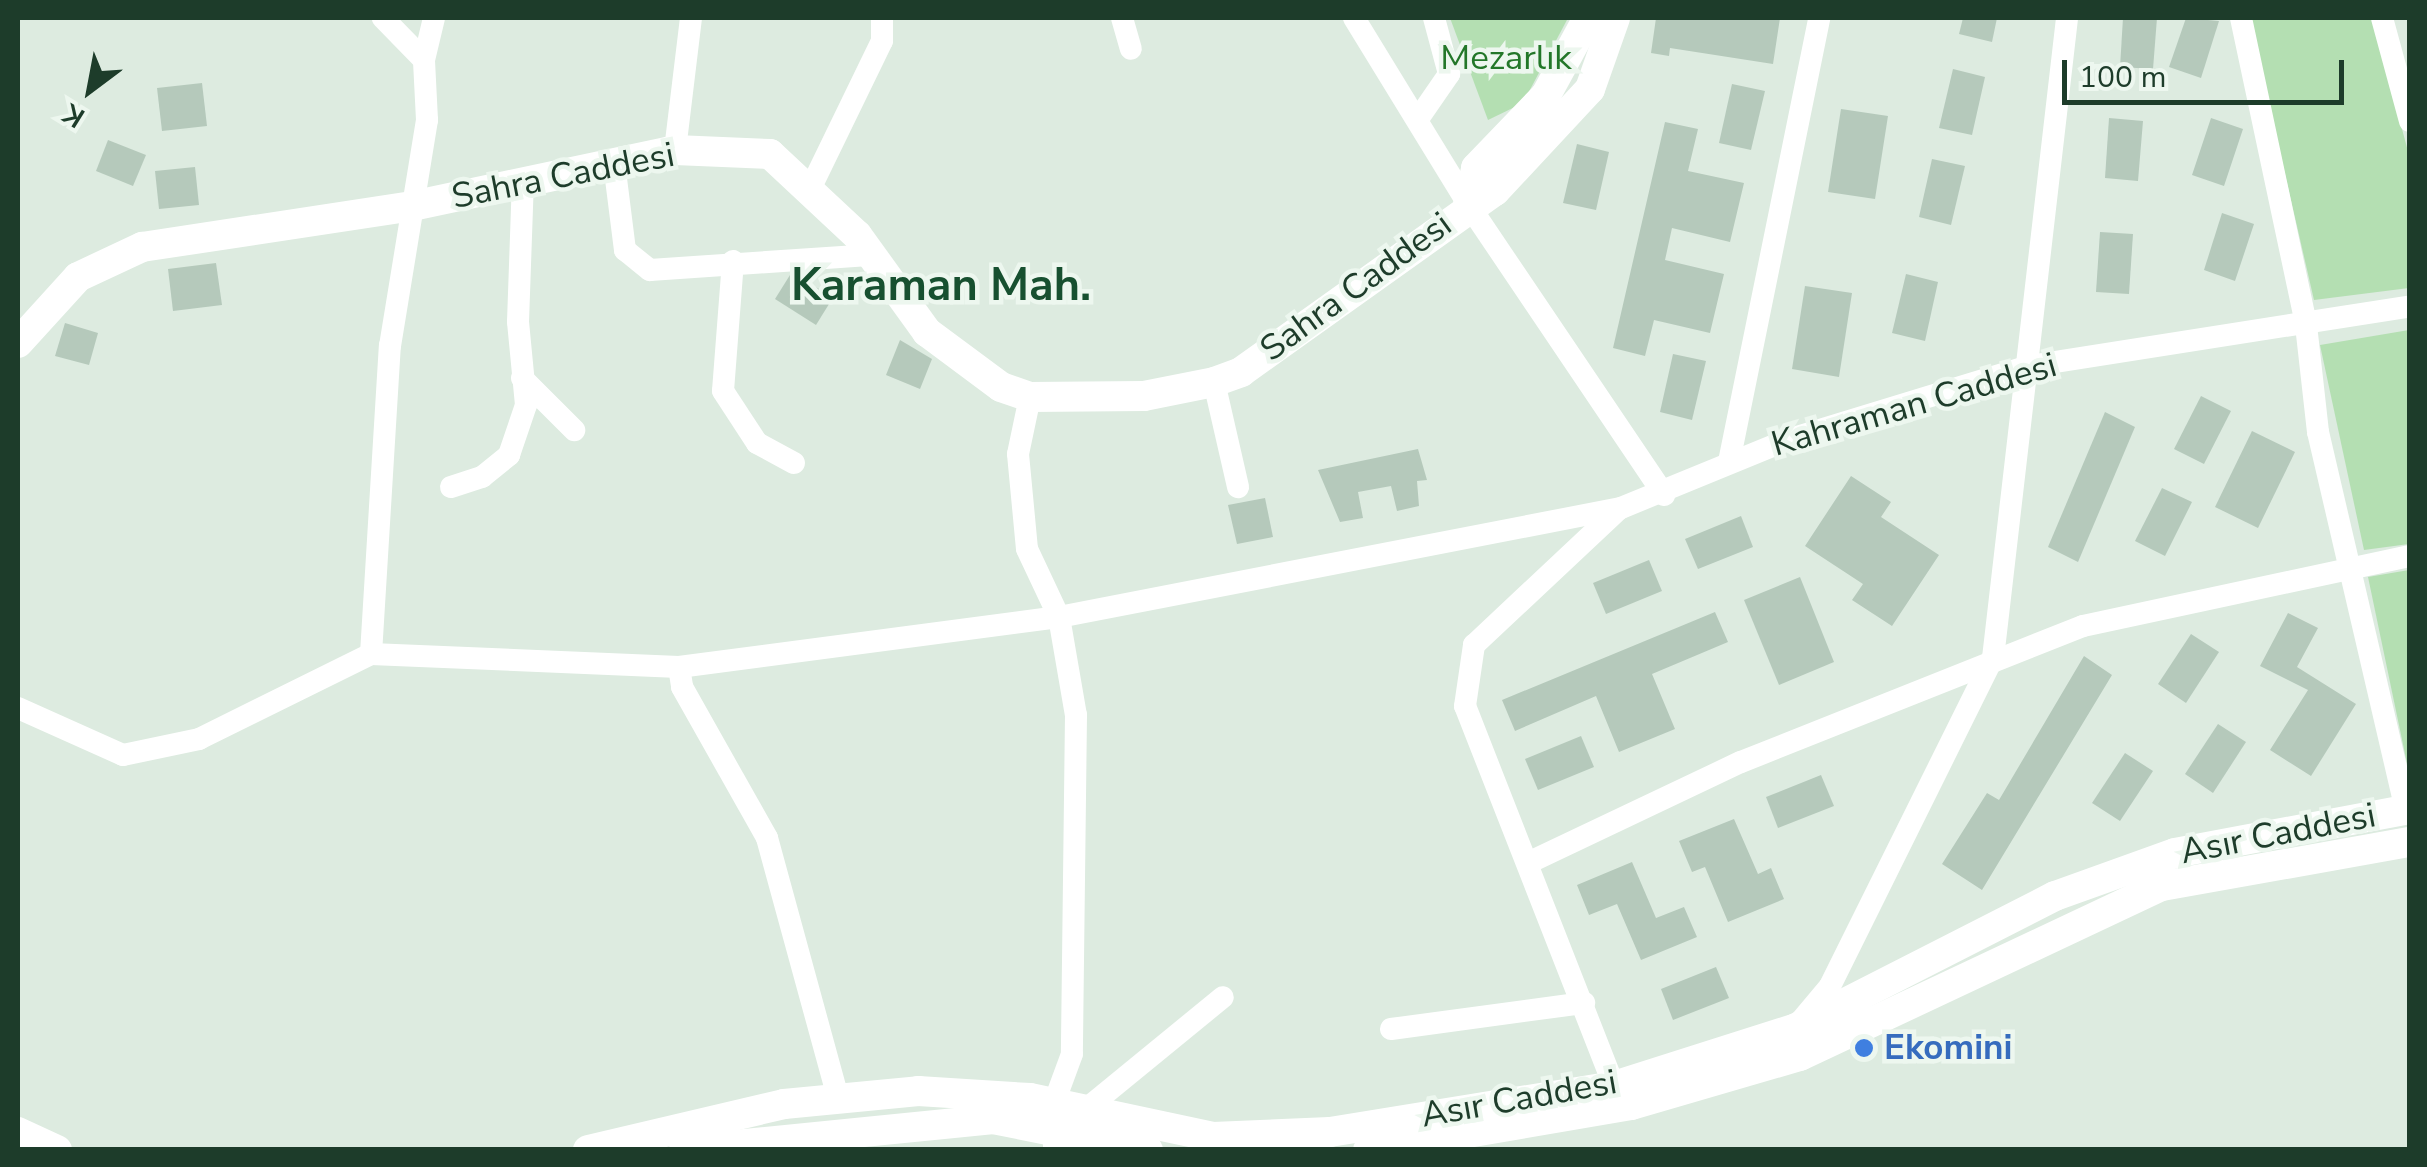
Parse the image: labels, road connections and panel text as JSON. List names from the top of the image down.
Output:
{
  "streets": {
    "street": ["Sahra Caddesi", "Kahraman Caddesi", "Asır Caddesi"]
  },
  "districts": ["Karaman Mah."],
  "parks": ["Mezarlık"],
  "places": ["Ekomini"],
  "scale_bar": "100 m",
  "north": "bottom left"
}
